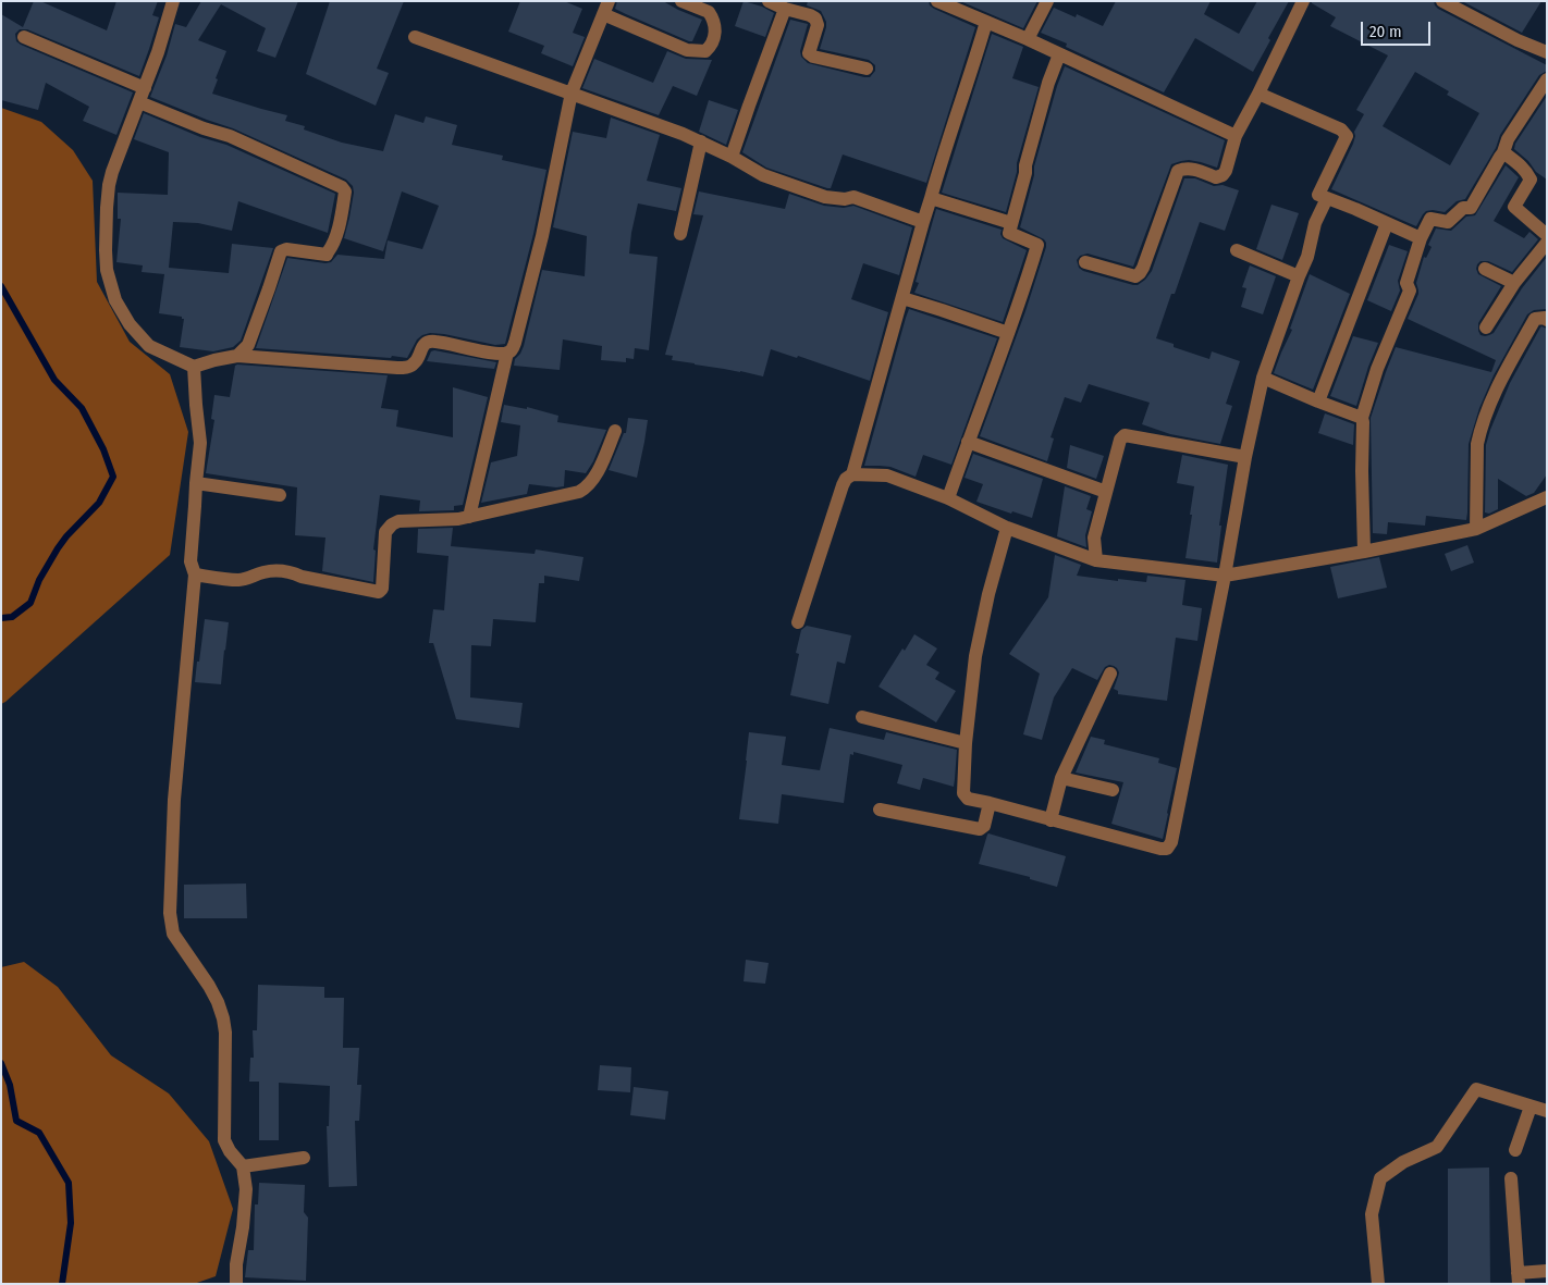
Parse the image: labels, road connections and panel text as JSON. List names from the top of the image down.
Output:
{
  "scale_bar": "20 m"
}
